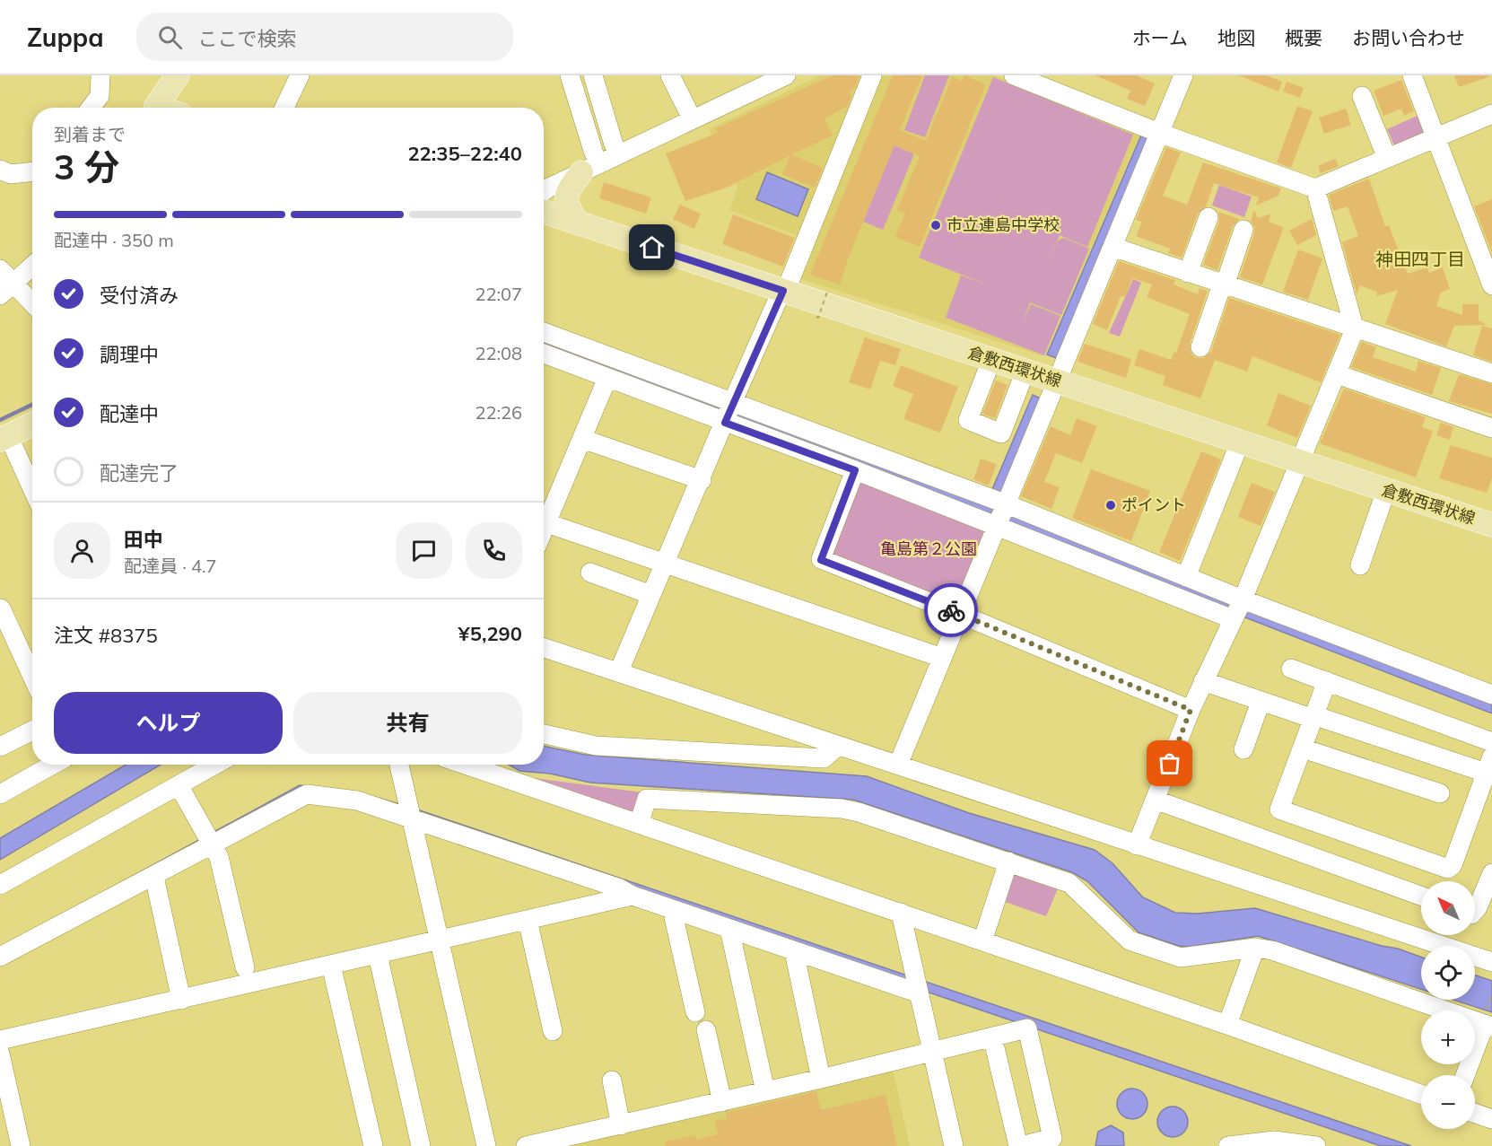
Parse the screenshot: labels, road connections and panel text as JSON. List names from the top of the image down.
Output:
{
  "streets": {
    "main road": ["倉敷西環状線"]
  },
  "districts": ["神田四丁目"],
  "parks": ["亀島第２公園"],
  "places": ["市立連島中学校", "ポイント"],
  "north": "top left",
  "page": {
    "header": "Zuppa",
    "search": "ここで検索",
    "nav": [
      "ホーム",
      "地図",
      "概要",
      "お問い合わせ"
    ],
    "heading": ["3 分", "到着まで", "22:35–22:40"],
    "panel": [
      "田中",
      "配達員 · 4.7",
      "注文 #8375",
      "¥5,290"
    ],
    "bar": "配達中 · 350 m",
    "list": [
      ["受付済み", "22:07"],
      ["調理中", "22:08"],
      ["配達中", "22:26"],
      "配達完了"
    ],
    "buttons": ["ヘルプ", "共有"],
    "map_buttons": ["+", "−"]
  }
}
